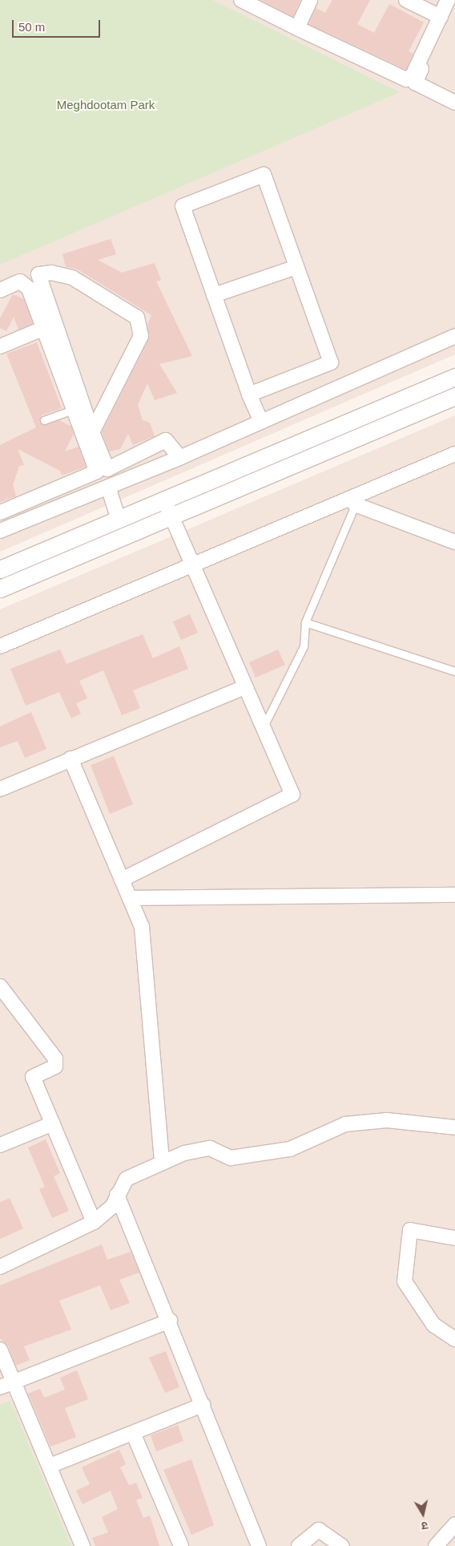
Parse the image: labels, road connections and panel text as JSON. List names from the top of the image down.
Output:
{
  "parks": ["Meghdootam Park"],
  "scale_bar": "50 m",
  "north": "bottom"
}
